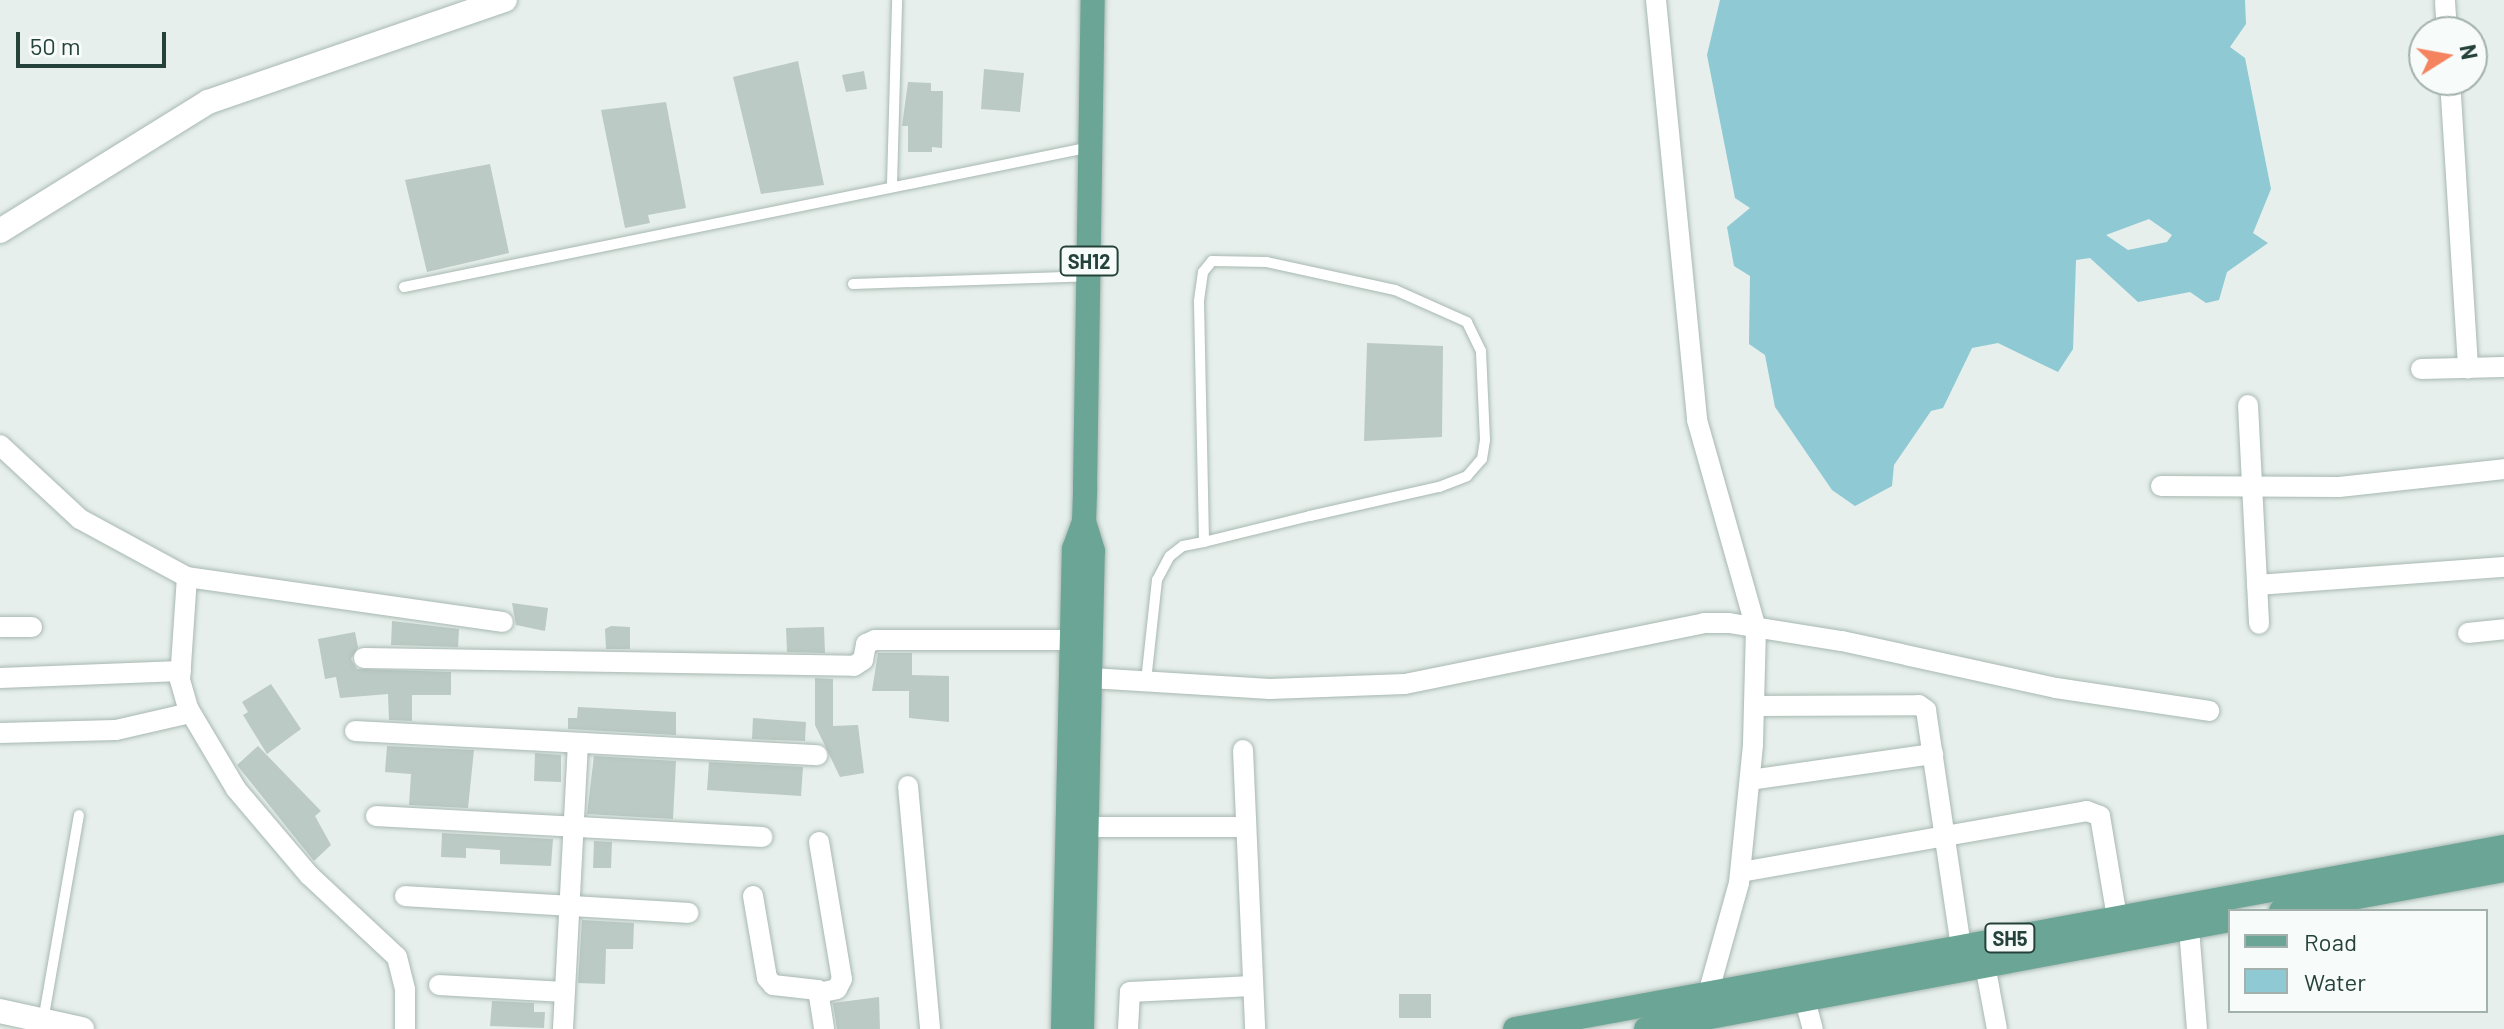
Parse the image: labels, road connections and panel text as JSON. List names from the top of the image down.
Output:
{
  "streets": {
    "main road": ["SH12", "SH5"]
  },
  "legend": ["Road", "Water"],
  "scale_bar": "50 m",
  "north": "right"
}
